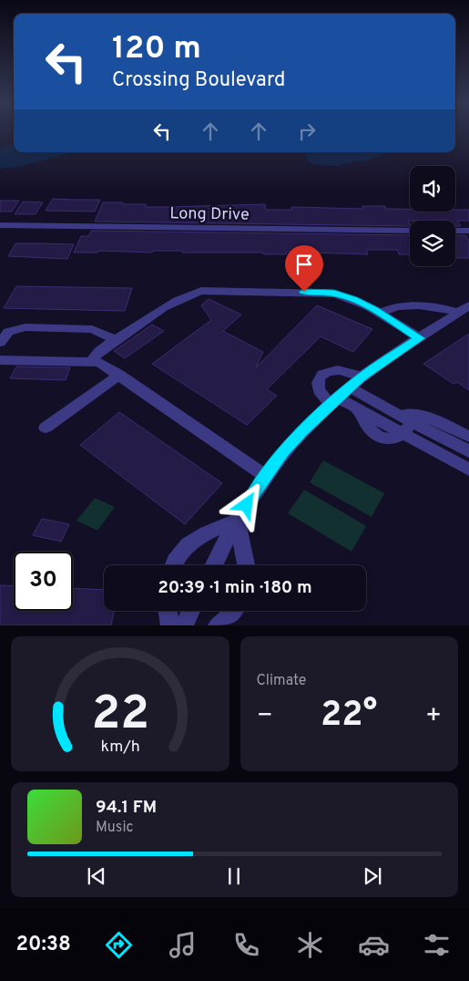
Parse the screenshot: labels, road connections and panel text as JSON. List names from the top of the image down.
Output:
{
  "streets": {
    "street": ["Long Drive"]
  },
  "page": {
    "turn": ["120 m", "Crossing Boulevard"],
    "limit": "30",
    "trip": "20:39 · 1 min · 180 m",
    "tile": "Climate",
    "heat": ["−", "22°", "+"],
    "song": ["94.1 FM", "Music"],
    "tabs": "20:38",
    "gauge": ["22", "km/h"]
  }
}
